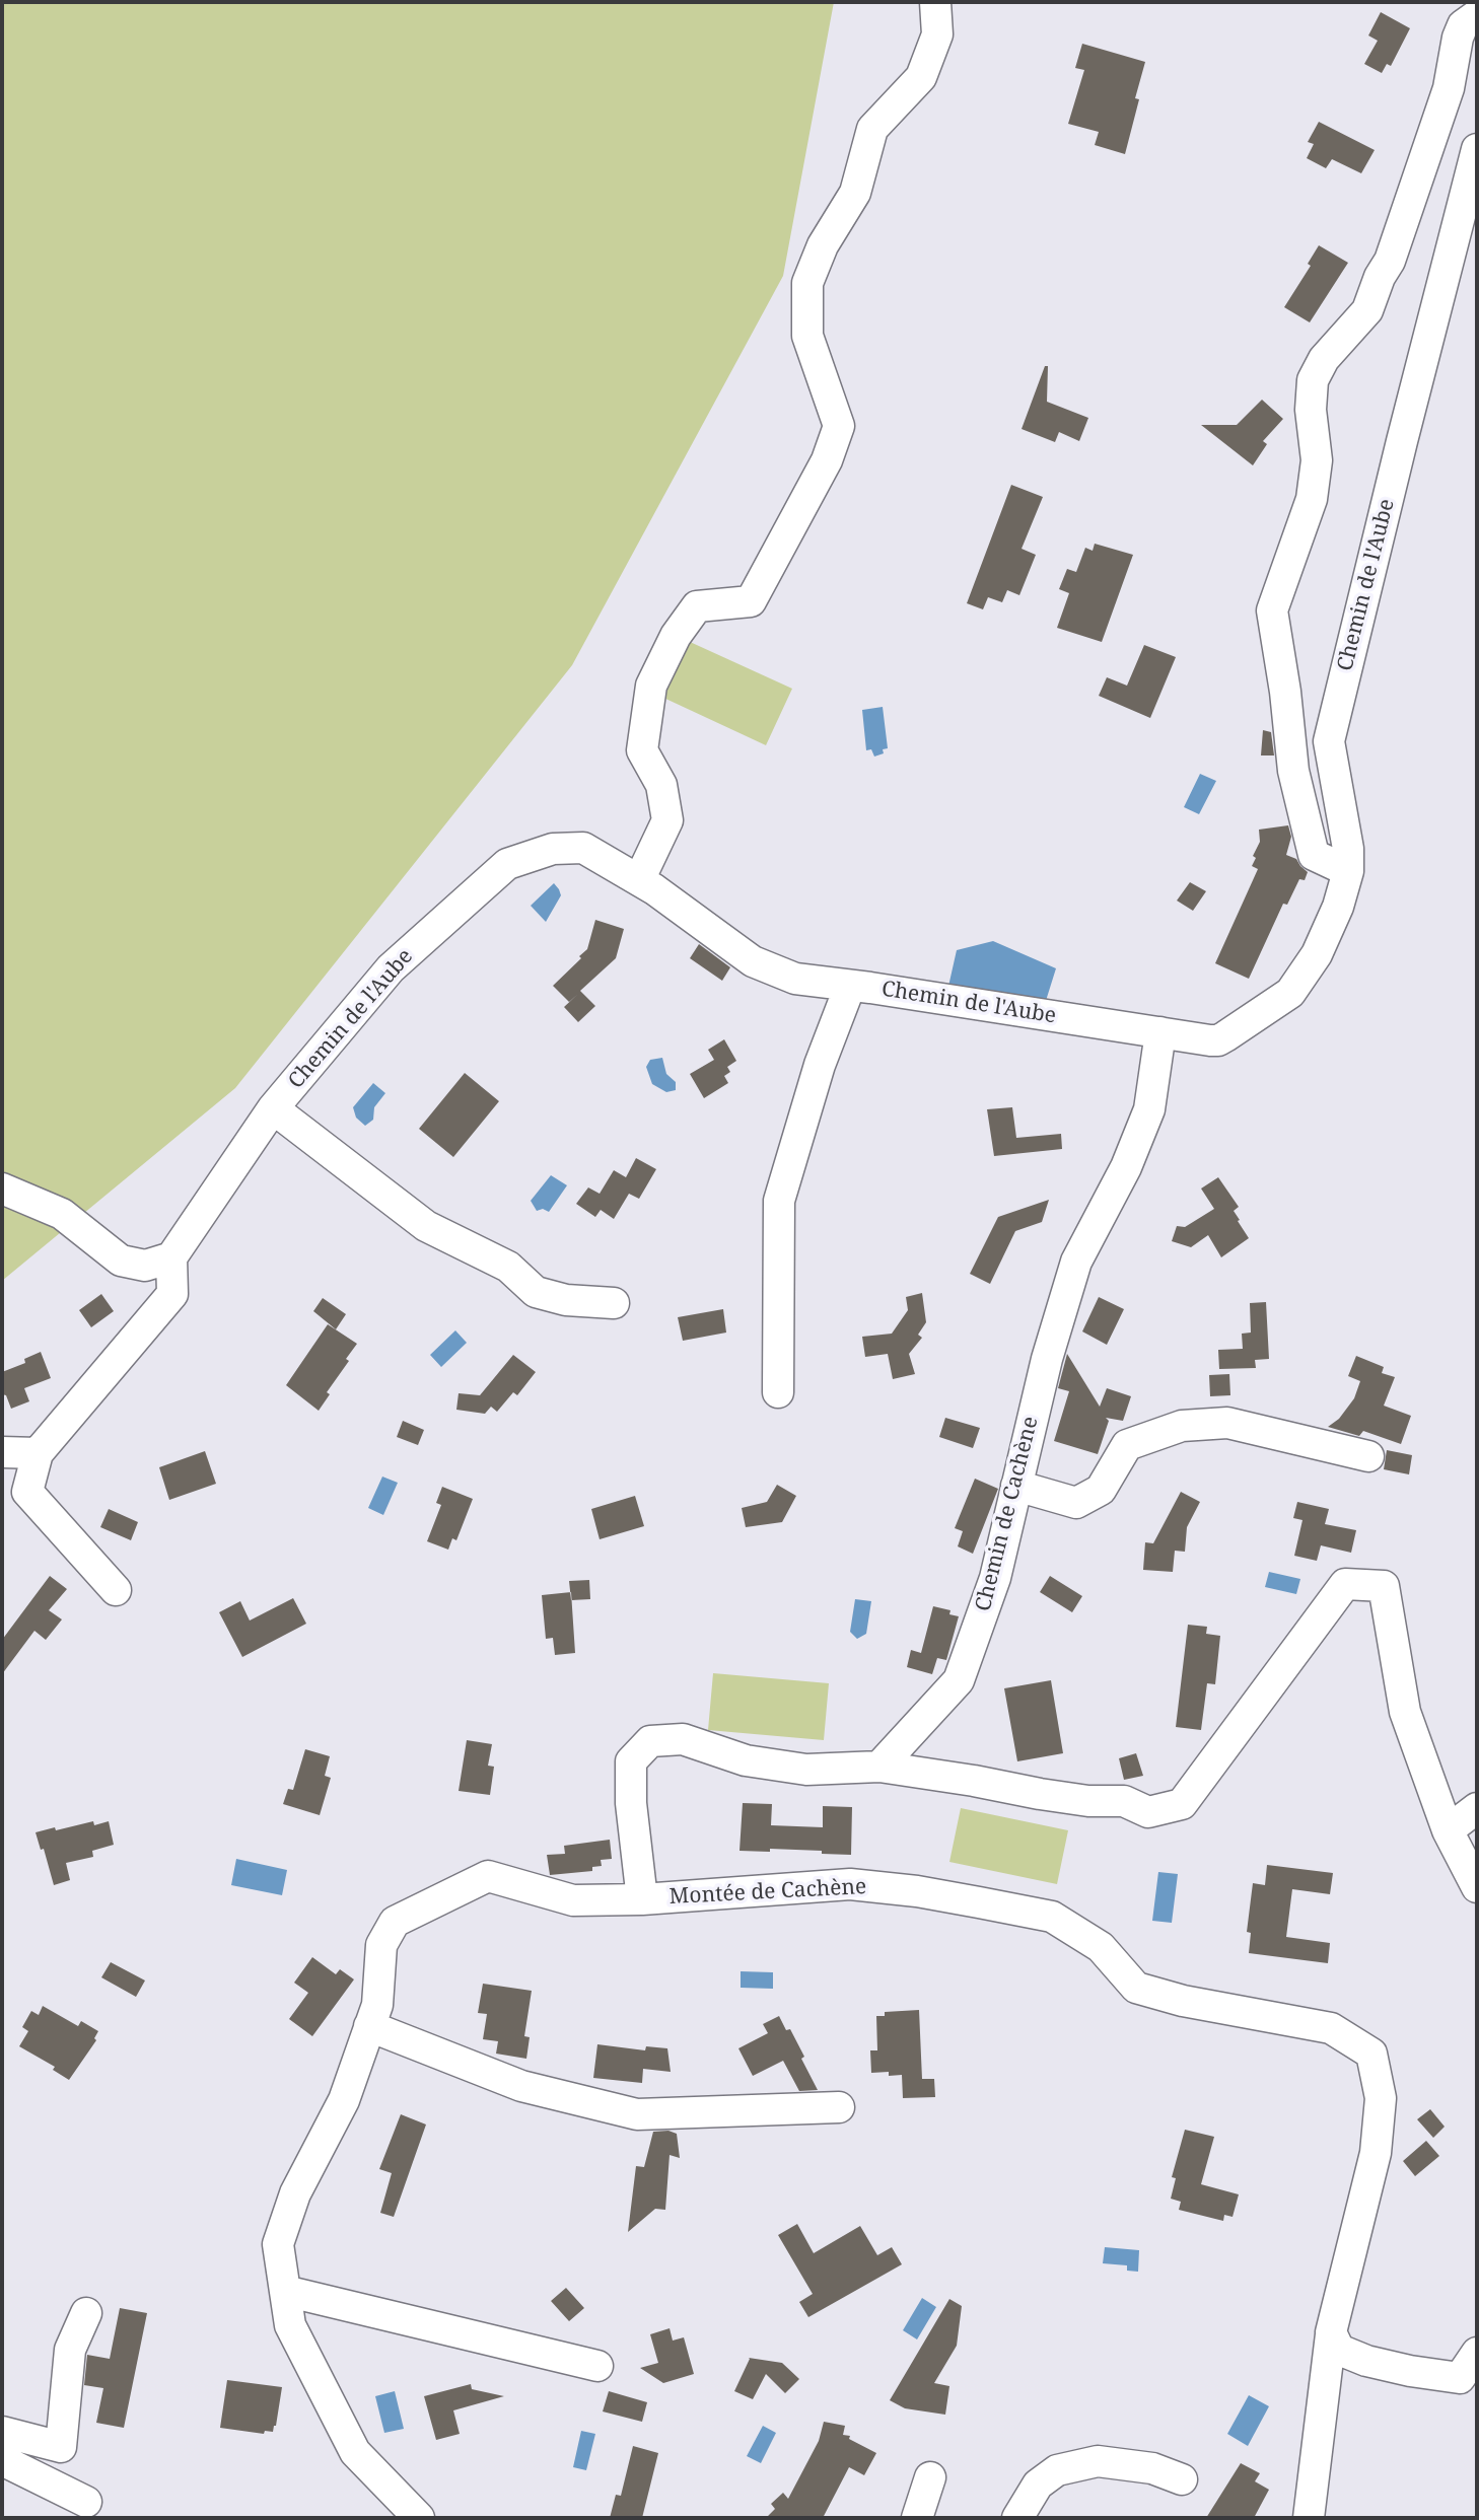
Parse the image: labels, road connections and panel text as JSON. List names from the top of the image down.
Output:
{
  "streets": {
    "street": ["Chemin de l'Aube", "Chemin de Cachène", "Montée de Cachène"]
  },
  "crossings": [
    ["Chemin de l'Aube", "Chemin de Cachène"]
  ]
}
